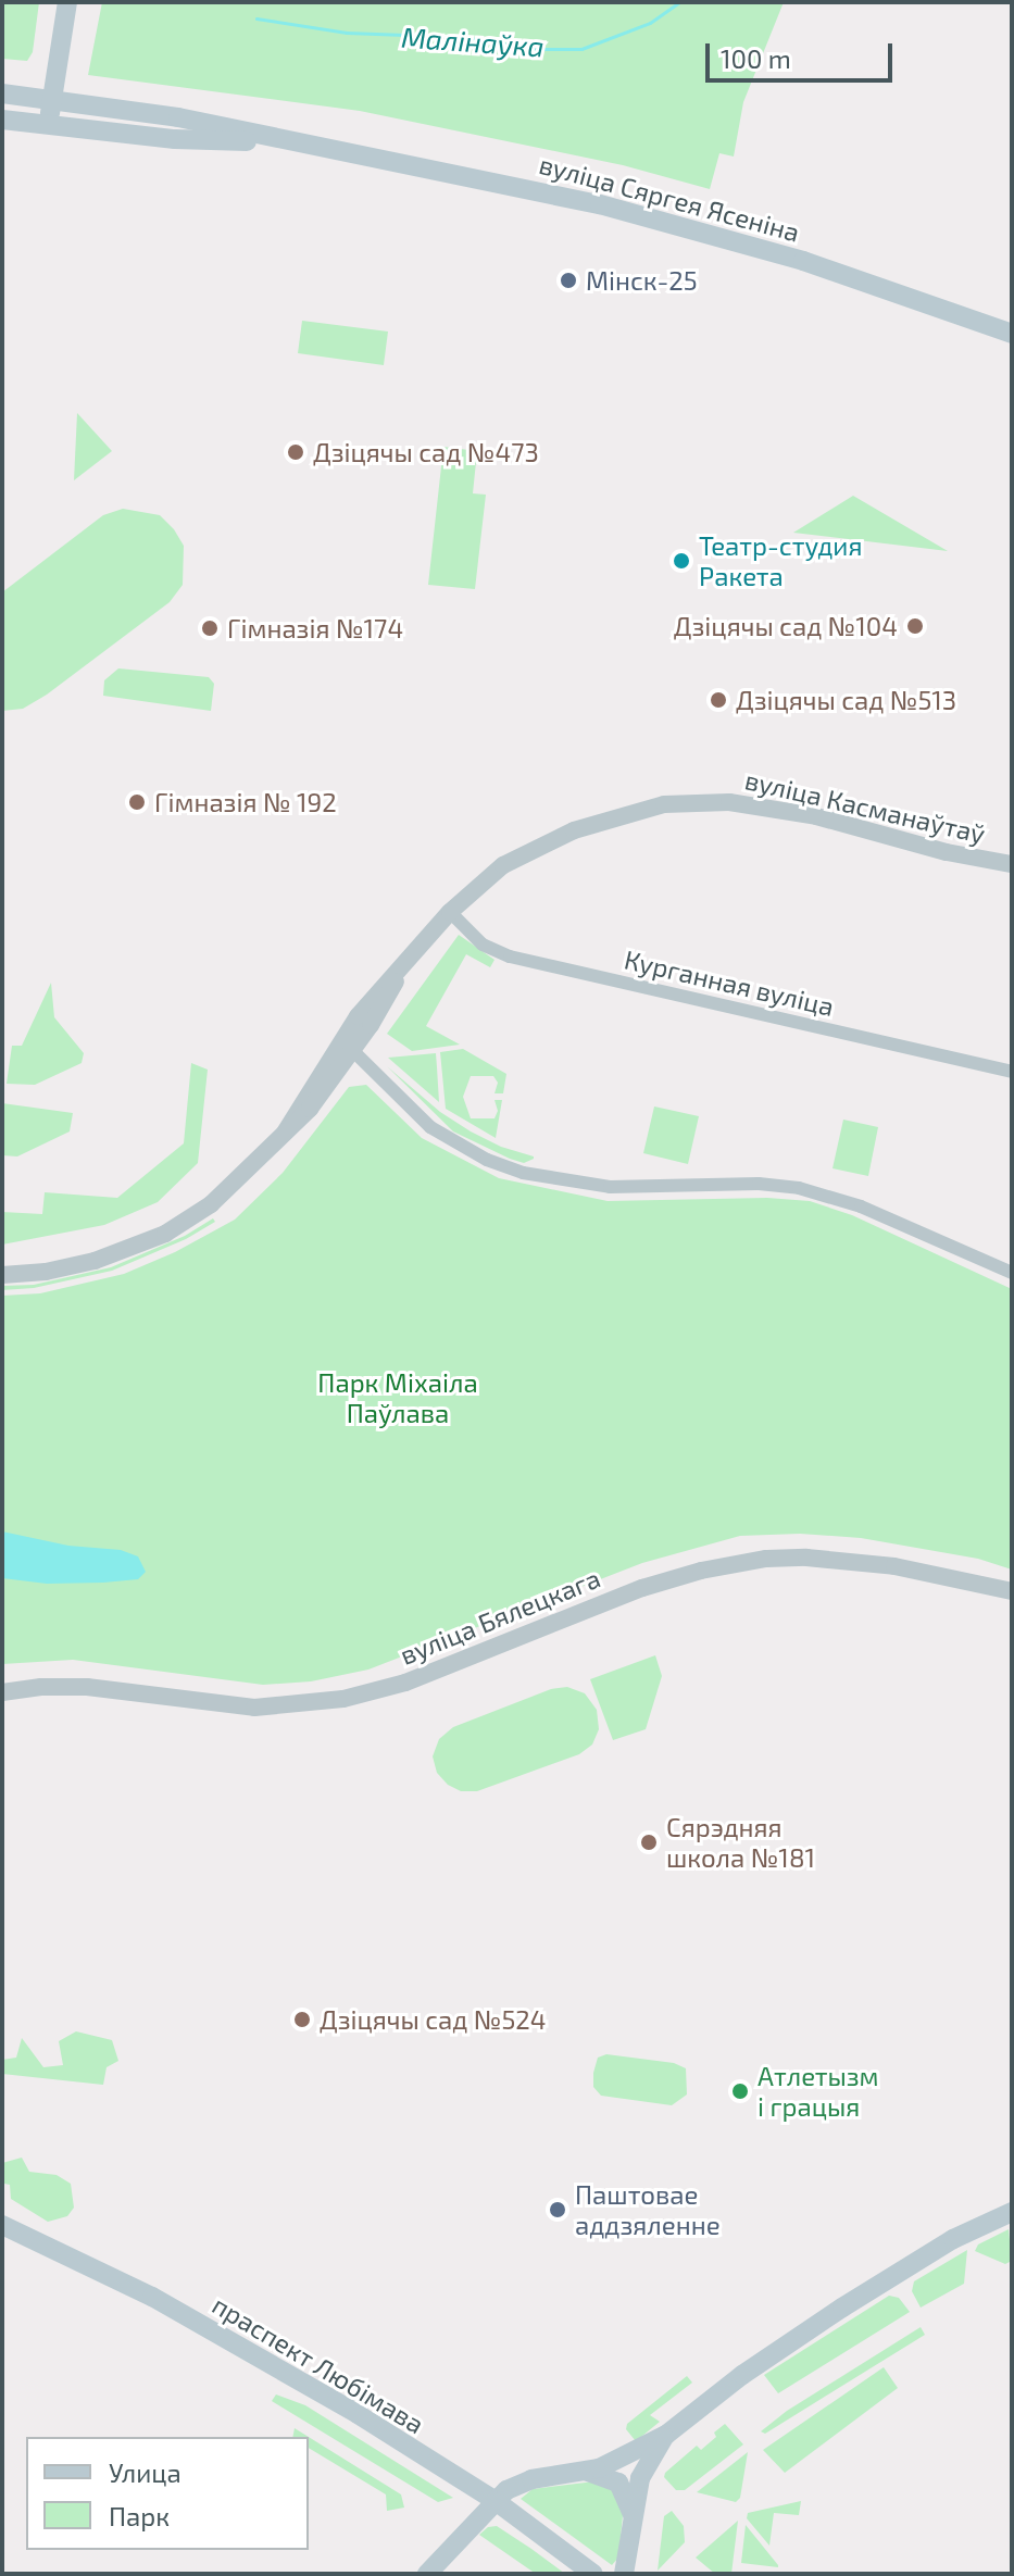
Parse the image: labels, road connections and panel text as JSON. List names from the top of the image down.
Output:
{
  "streets": {
    "main road": ["вуліца Сяргея Ясеніна", "праспект Любімава"],
    "street": ["вуліца Касманаўтаў", "Курганная вуліца", "вуліца Бялецкага"]
  },
  "crossings": [
    ["вуліца Касманаўтаў", "Курганная вуліца"]
  ],
  "water": ["Малінаўка"],
  "parks": ["Парк Міхаіла Паўлава"],
  "places": [
    "Мінск-25",
    "Дзіцячы сад №473",
    "Театр-студия Ракета",
    "Дзіцячы сад №104",
    "Гімназія №174",
    "Дзіцячы сад №513",
    "Гімназія № 192",
    "Сярэдняя школа №181",
    "Дзіцячы сад №524",
    "Атлетызм і грацыя",
    "Паштовае аддзяленне"
  ],
  "legend": ["Улица", "Парк"],
  "scale_bar": "100 m"
}
